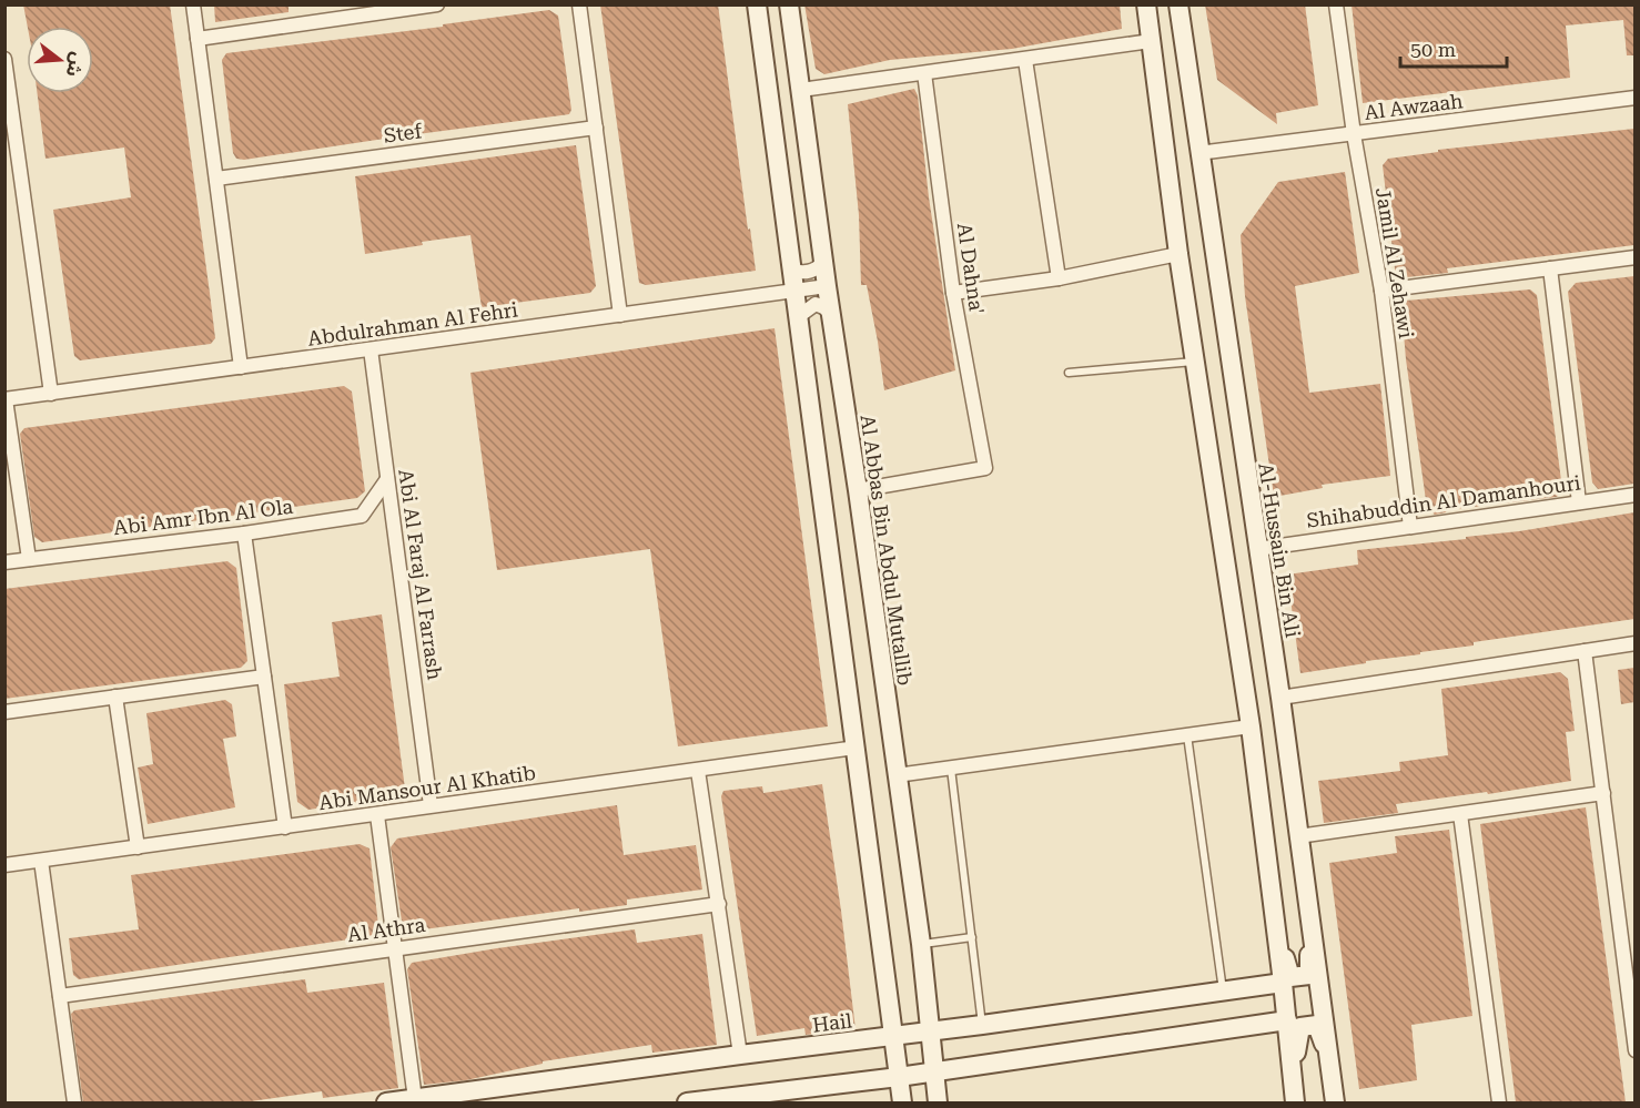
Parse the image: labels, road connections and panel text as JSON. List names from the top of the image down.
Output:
{
  "streets": {
    "street": [
      "Al Awzaah",
      "Stef",
      "Jamil Al Zehawi",
      "Al Dahna'",
      "Abdulrahman Al Fehri",
      "Shihabuddin Al Damanhouri",
      "Abi Amr Ibn Al Ola",
      "Al Abbas Bin Abdul Mutallib",
      "Al-Hussain Bin Ali",
      "Abi Al Faraj Al Farrash",
      "Abi Mansour Al Khatib",
      "Al Athra",
      "Hail"
    ]
  },
  "crossings": [
    ["Al Awzaah", "Jamil Al Zehawi"],
    ["Al Awzaah", "Al-Hussain Bin Ali"],
    ["Jamil Al Zehawi", "Shihabuddin Al Damanhouri"],
    ["Al Dahna'", "Al Abbas Bin Abdul Mutallib"],
    ["Abdulrahman Al Fehri", "Al Abbas Bin Abdul Mutallib"],
    ["Abdulrahman Al Fehri", "Abi Al Faraj Al Farrash"],
    ["Shihabuddin Al Damanhouri", "Al-Hussain Bin Ali"],
    ["Abi Amr Ibn Al Ola", "Abi Al Faraj Al Farrash"],
    ["Al Abbas Bin Abdul Mutallib", "Hail"],
    ["Abi Al Faraj Al Farrash", "Abi Mansour Al Khatib"]
  ],
  "scale_bar": "50 m",
  "north": "right"
}
